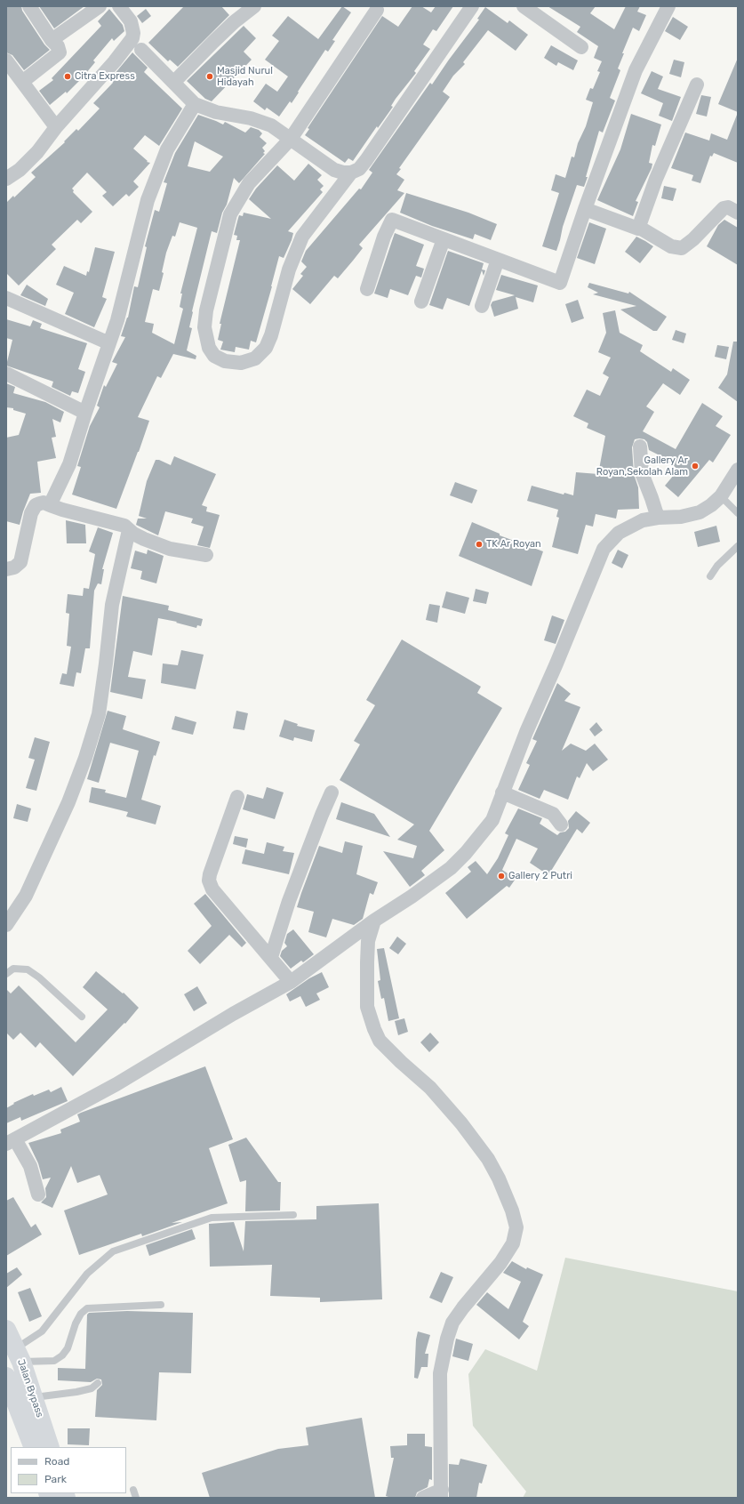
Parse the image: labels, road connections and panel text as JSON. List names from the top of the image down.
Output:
{
  "streets": {
    "highway": ["Jalan Bypass"]
  },
  "places": [
    "Citra Express",
    "Masjid Nurul Hidayah",
    "Gallery Ar Royan,Sekolah Alam",
    "TK Ar Royan",
    "Gallery 2 Putri"
  ],
  "legend": ["Road", "Park"]
}
